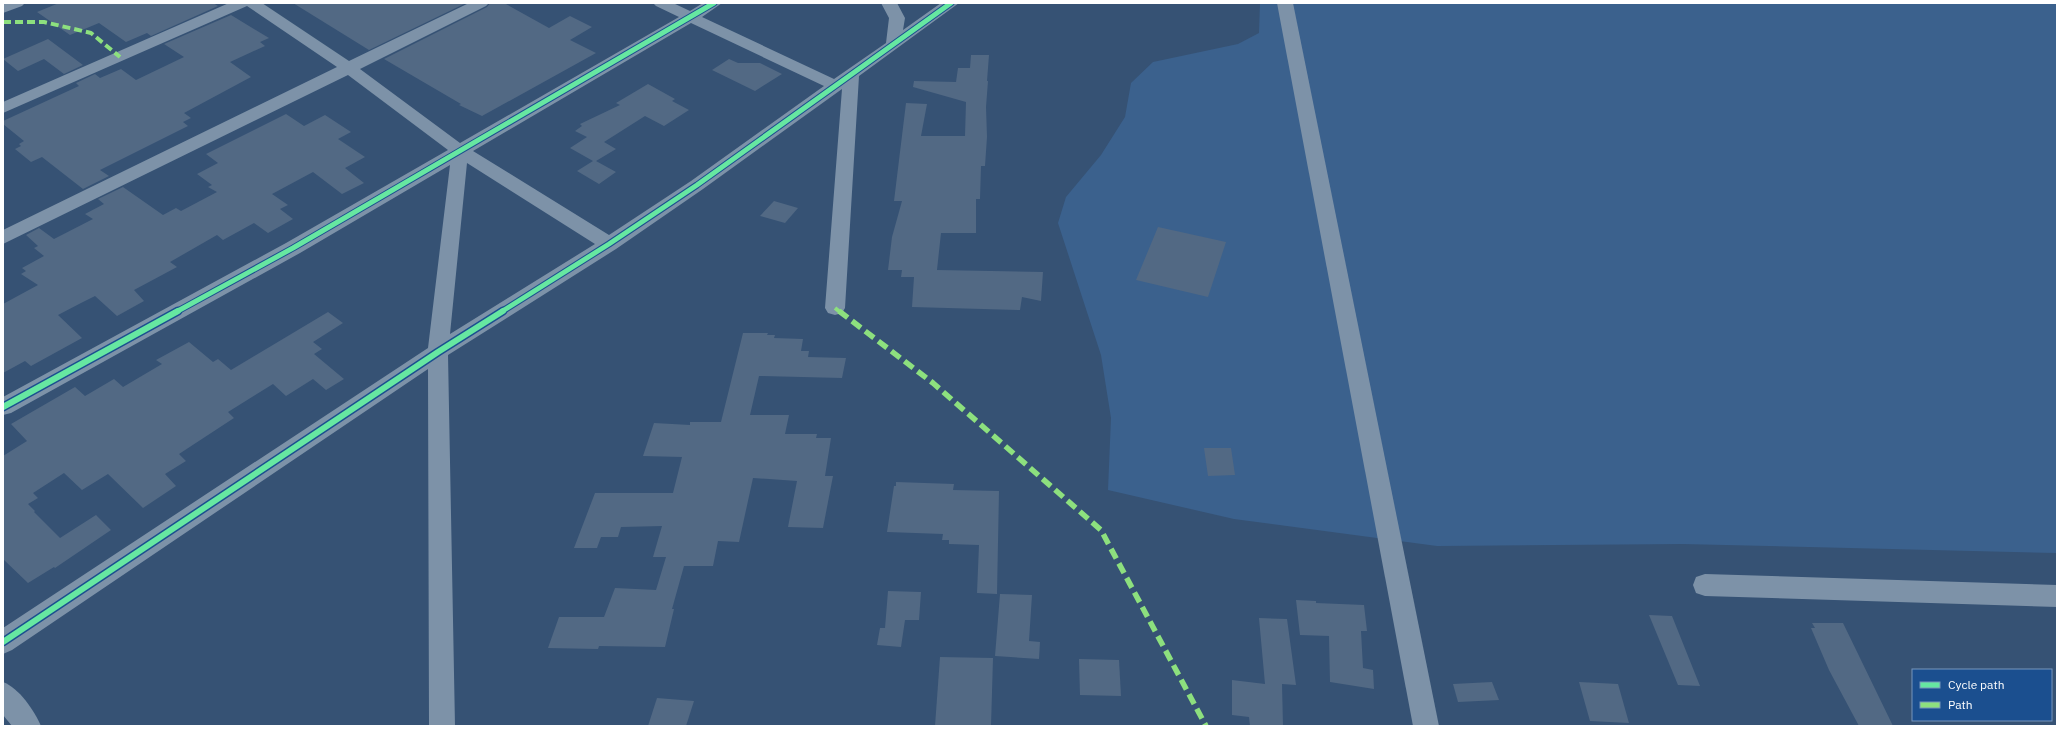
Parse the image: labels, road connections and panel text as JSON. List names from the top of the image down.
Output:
{
  "legend": ["Cycle path", "Path"]
}
